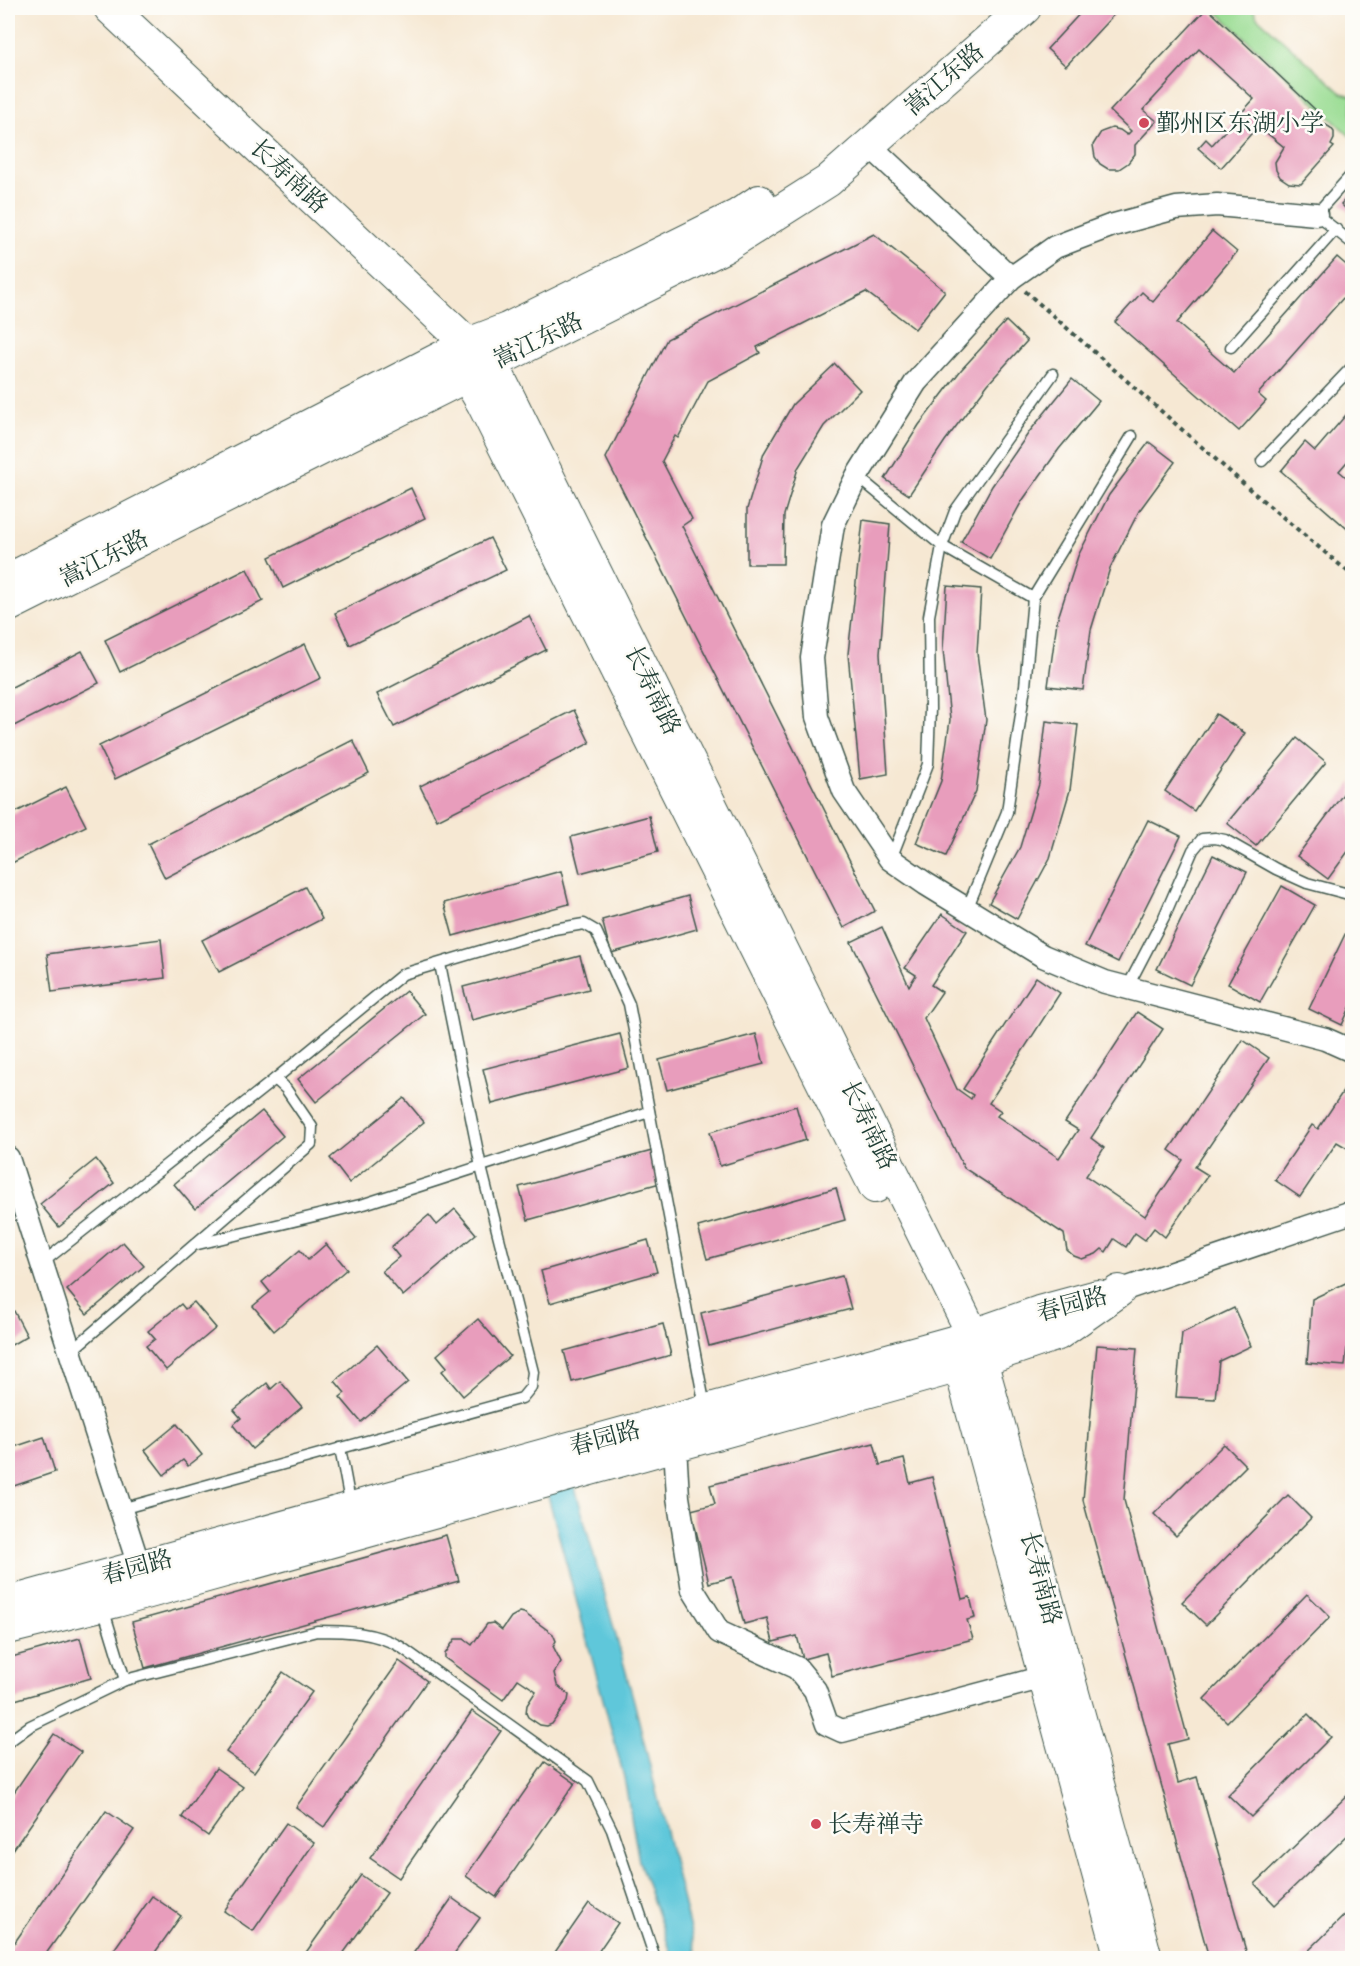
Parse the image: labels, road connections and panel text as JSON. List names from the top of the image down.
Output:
{
  "streets": {
    "main road": ["嵩江东路", "长寿南路", "春园路"]
  },
  "crossings": [
    ["嵩江东路", "长寿南路"],
    ["长寿南路", "春园路"]
  ],
  "places": ["鄞州区东湖小学", "长寿禅寺"]
}
